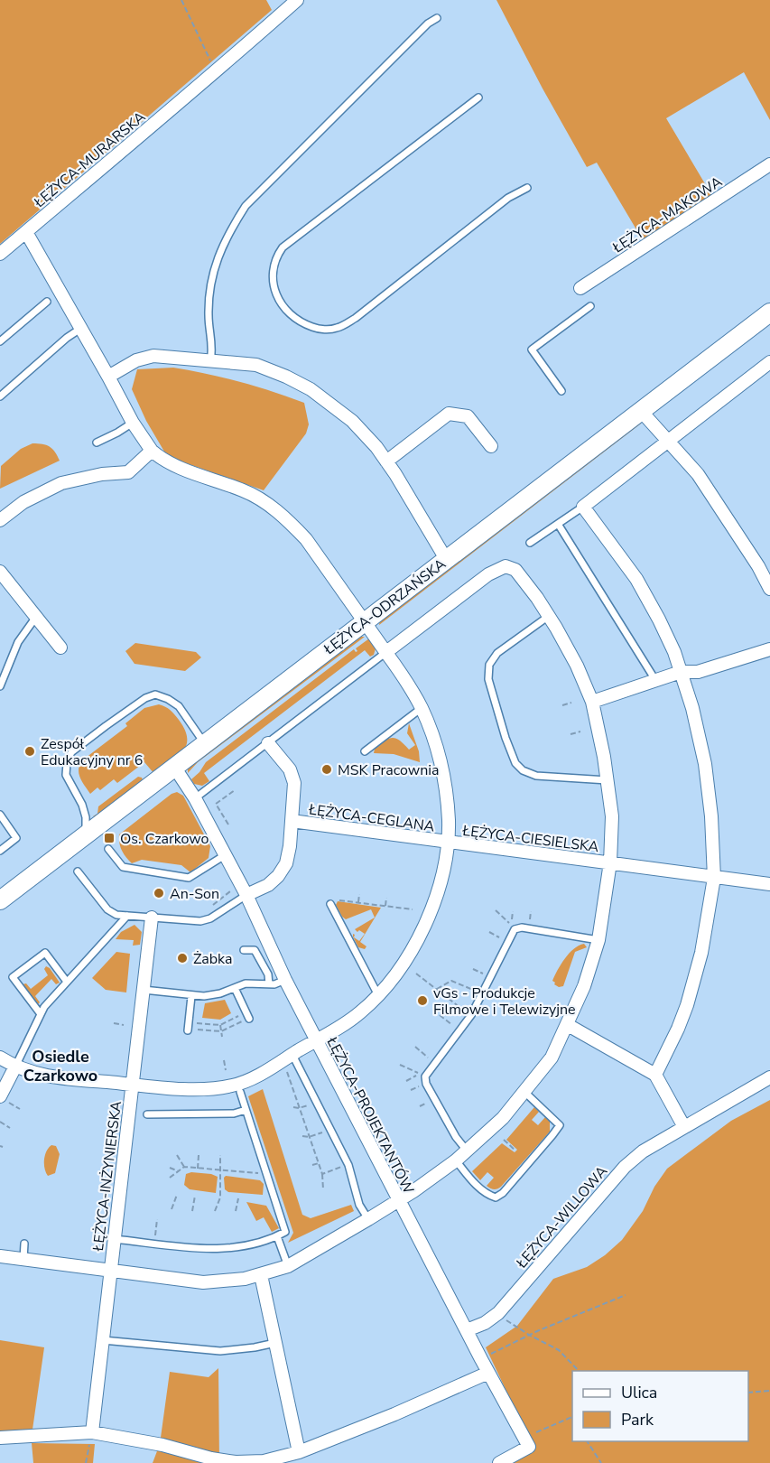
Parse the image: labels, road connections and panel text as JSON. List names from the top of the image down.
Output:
{
  "streets": {
    "main road": ["ŁĘŻYCA-ODRZAŃSKA"],
    "street": [
      "ŁĘŻYCA-MURARSKA",
      "ŁĘŻYCA-MAKOWA",
      "ŁĘŻYCA-CEGLANA",
      "ŁĘŻYCA-CIESIELSKA",
      "ŁĘŻYCA-PROJEKTANTÓW",
      "ŁĘŻYCA-INŻYNIERSKA",
      "ŁĘŻYCA-WILLOWA"
    ]
  },
  "crossings": [
    ["ŁĘŻYCA-ODRZAŃSKA", "ŁĘŻYCA-CEGLANA"],
    ["ŁĘŻYCA-ODRZAŃSKA", "ŁĘŻYCA-PROJEKTANTÓW"],
    ["ŁĘŻYCA-CEGLANA", "ŁĘŻYCA-CIESIELSKA"],
    ["ŁĘŻYCA-CEGLANA", "ŁĘŻYCA-PROJEKTANTÓW"],
    ["ŁĘŻYCA-CEGLANA", "ŁĘŻYCA-INŻYNIERSKA"],
    ["ŁĘŻYCA-CIESIELSKA", "ŁĘŻYCA-PROJEKTANTÓW"],
    ["ŁĘŻYCA-CIESIELSKA", "ŁĘŻYCA-INŻYNIERSKA"],
    ["ŁĘŻYCA-PROJEKTANTÓW", "ŁĘŻYCA-INŻYNIERSKA"],
    ["ŁĘŻYCA-PROJEKTANTÓW", "ŁĘŻYCA-WILLOWA"]
  ],
  "districts": ["Osiedle Czarkowo"],
  "places": {
    "other": [
      "Zespół Edukacyjny nr 6",
      "MSK Pracownia",
      "An-Son",
      "Żabka",
      "vGs - Produkcje Filmowe i Telewizyjne"
    ],
    "transit": ["Os. Czarkowo"]
  },
  "legend": ["Ulica", "Park"]
}
